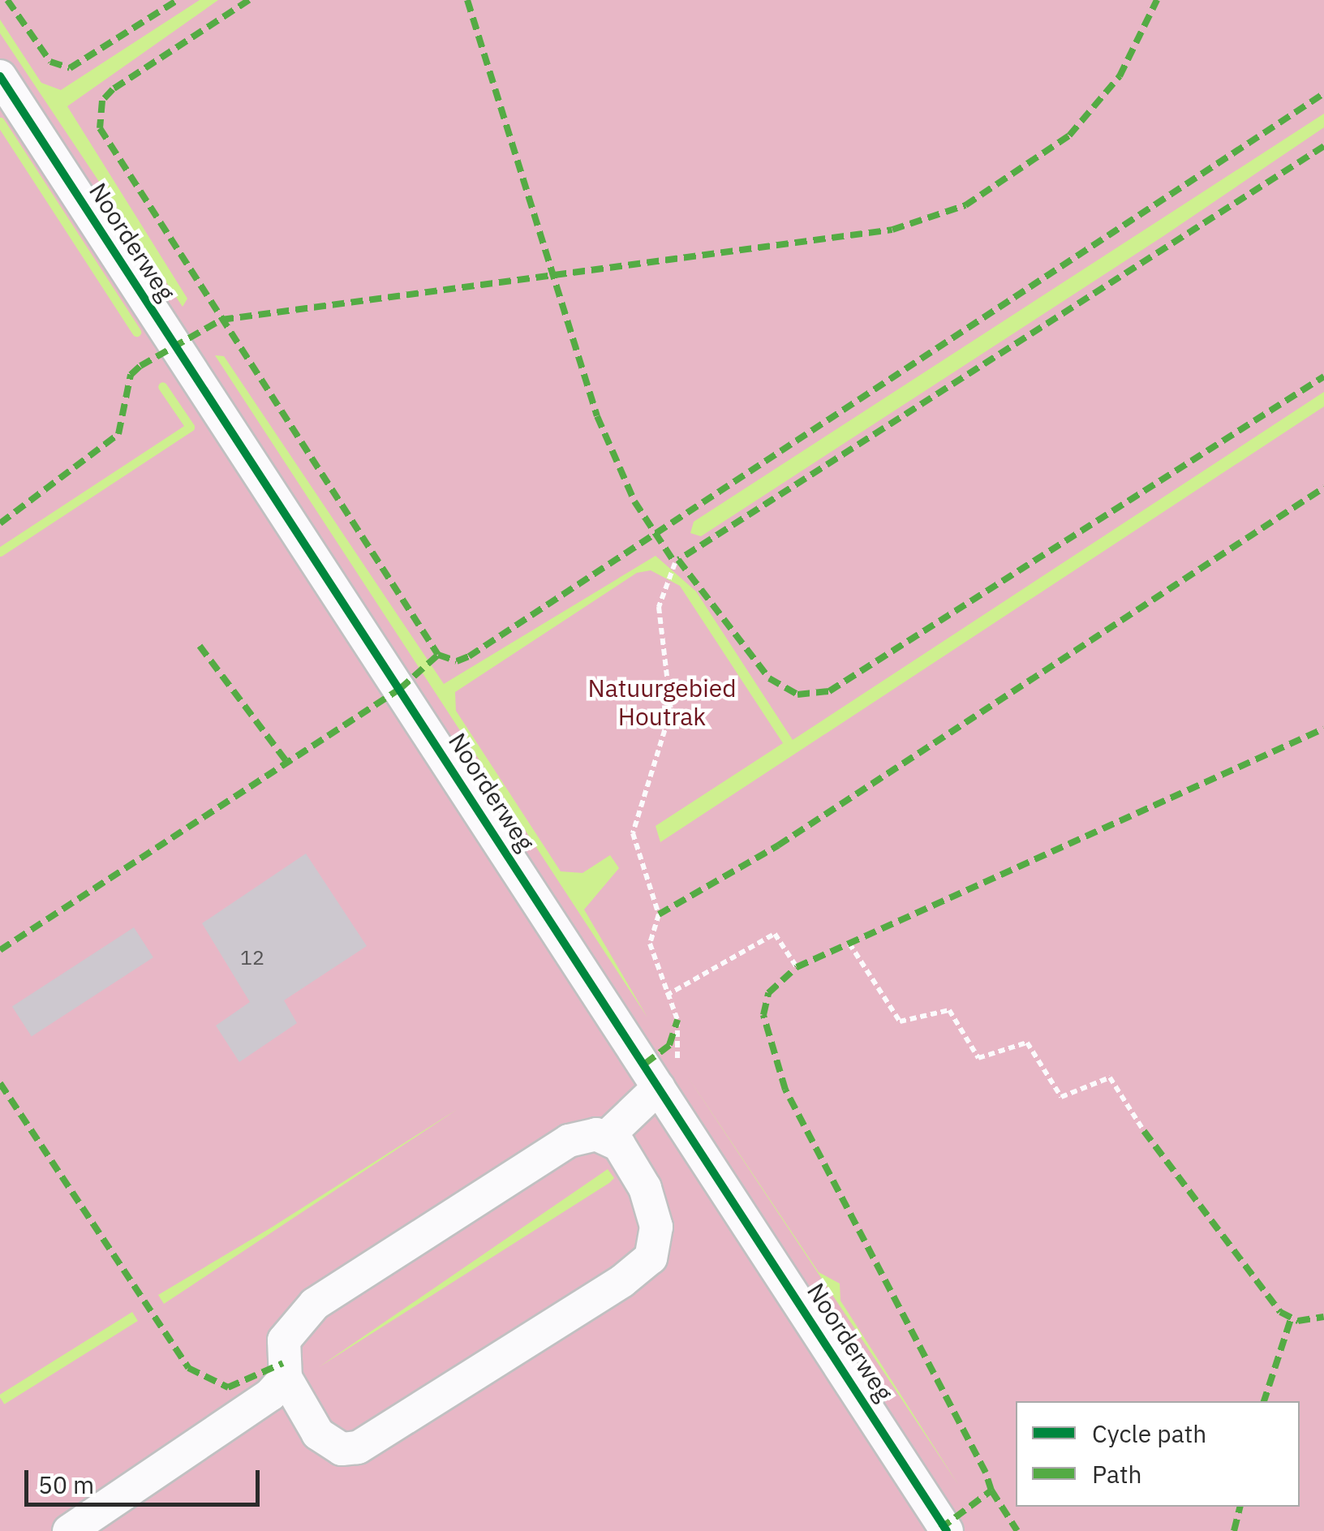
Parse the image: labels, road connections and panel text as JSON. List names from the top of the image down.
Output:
{
  "streets": {
    "street": ["Noorderweg"]
  },
  "parks": ["Natuurgebied Houtrak"],
  "house_numbers": ["12"],
  "legend": ["Cycle path", "Path"],
  "scale_bar": "50 m"
}
